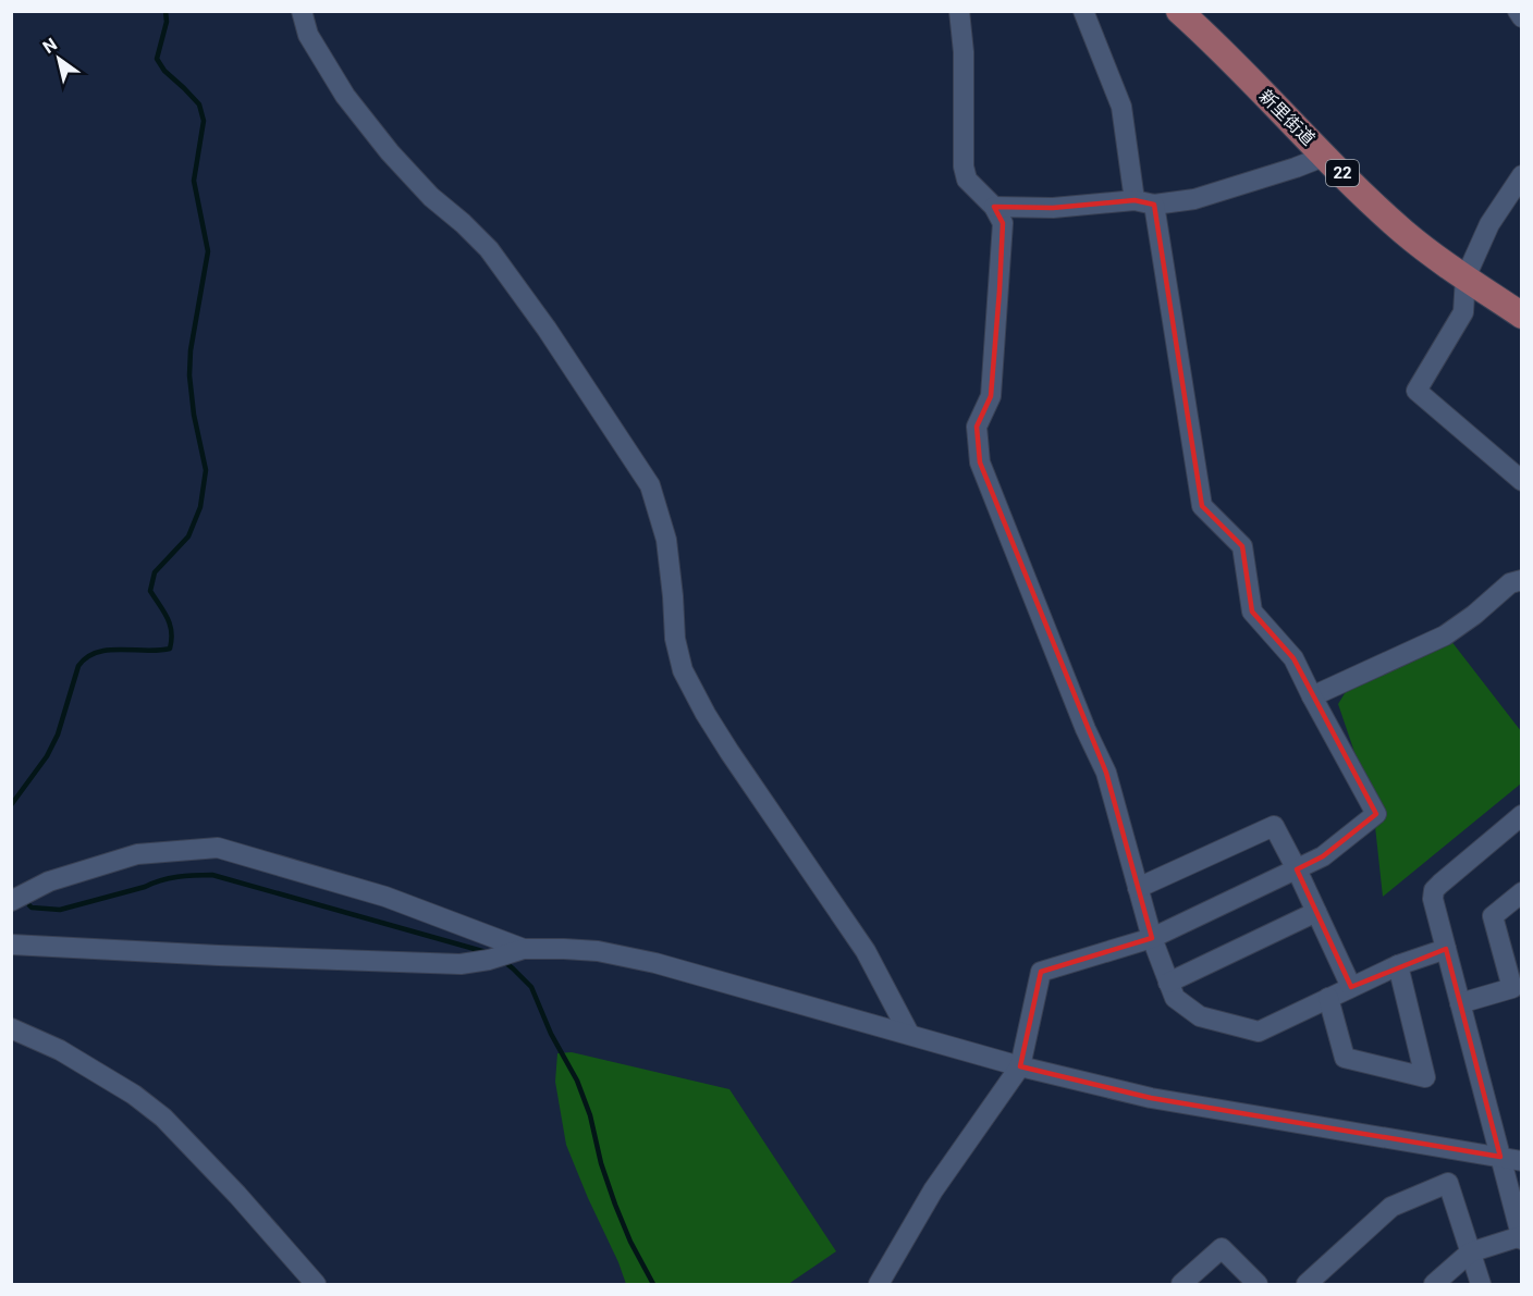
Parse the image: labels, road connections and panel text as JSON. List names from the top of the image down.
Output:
{
  "streets": {
    "main road": ["新里街道", "22"]
  },
  "north": "top left"
}
